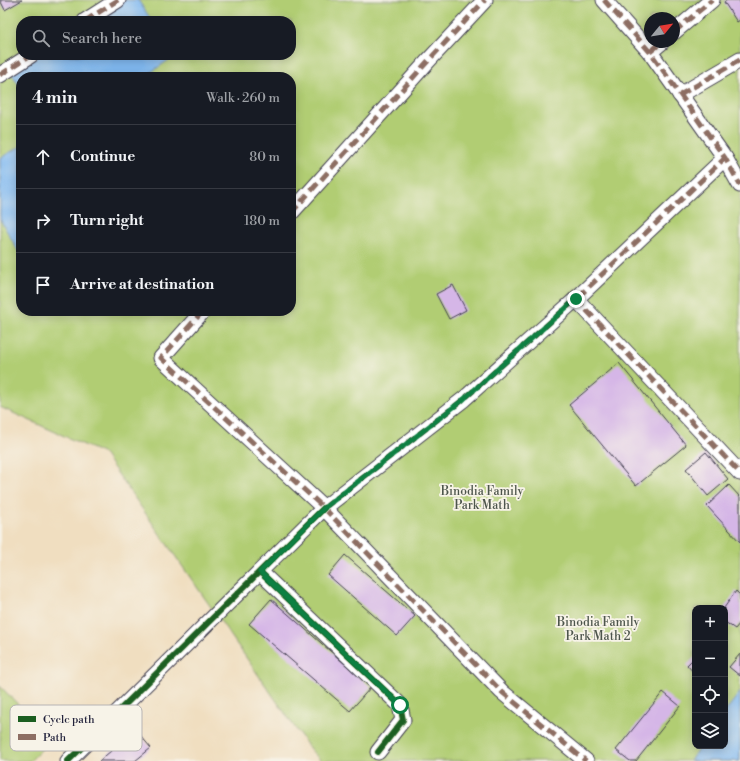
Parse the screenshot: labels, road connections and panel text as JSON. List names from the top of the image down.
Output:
{
  "parks": ["Binodia Family Park Math", "Binodia Family Park Math 2"],
  "legend": ["Cycle path", "Path"],
  "north": "top right",
  "page": {
    "search": "Search here",
    "heading": ["4 min", "Walk · 260 m"],
    "list": [
      ["Continue", "80 m"],
      ["Turn right", "180 m"],
      "Arrive at destination"
    ],
    "map_buttons": ["+", "−"]
  }
}
